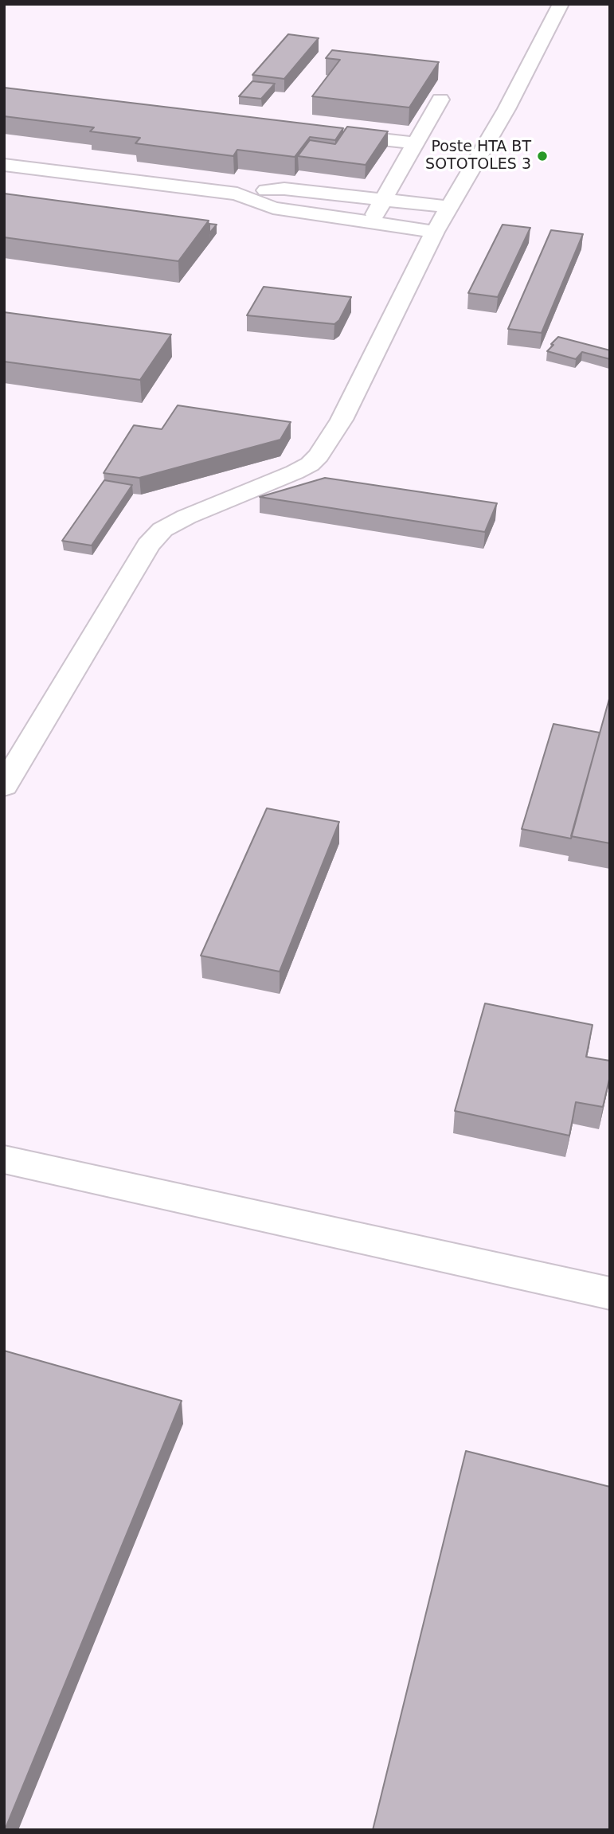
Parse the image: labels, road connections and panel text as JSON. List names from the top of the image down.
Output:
{
  "places": ["Poste HTA BT SOTOTOLES 3"]
}
